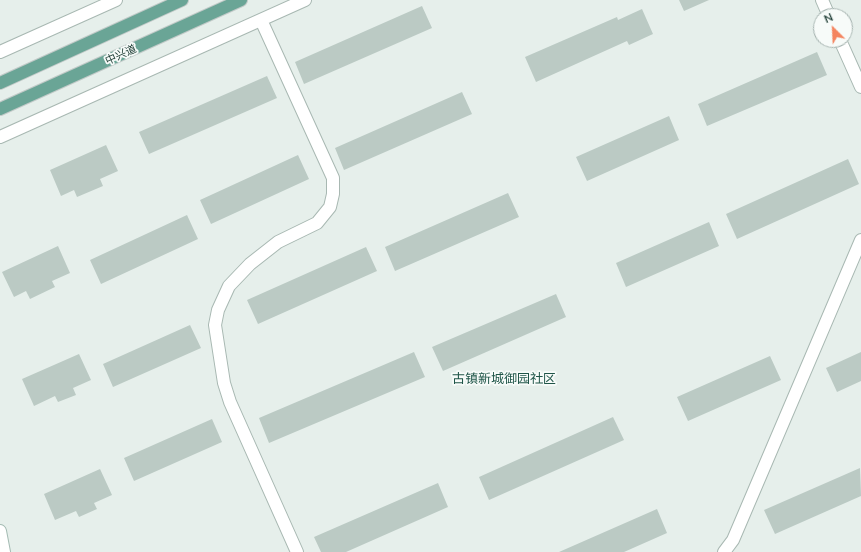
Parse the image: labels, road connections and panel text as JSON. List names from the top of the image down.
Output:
{
  "streets": {
    "main road": ["中兴道"]
  },
  "districts": ["古镇新城御园社区"],
  "north": "top left"
}
